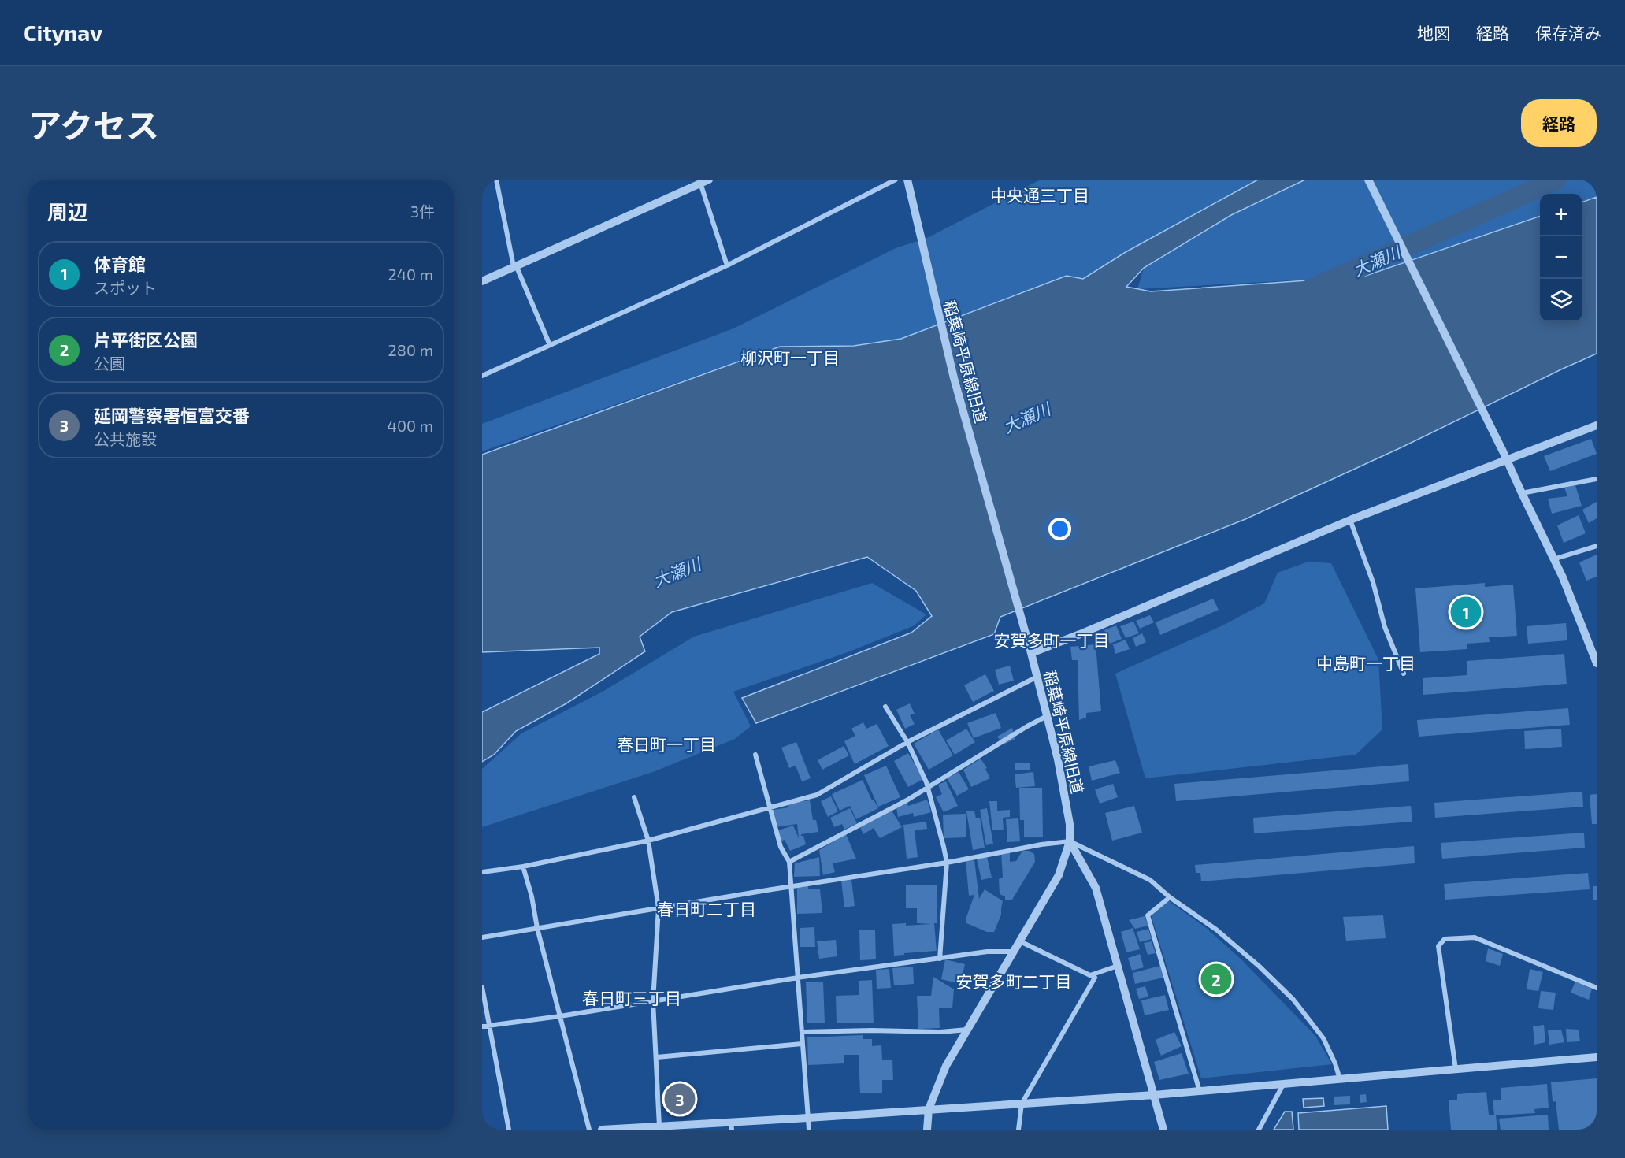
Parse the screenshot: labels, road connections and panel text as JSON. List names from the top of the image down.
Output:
{
  "streets": {
    "street": ["稲葉崎平原線旧道"]
  },
  "districts": [
    "中央通三丁目",
    "柳沢町一丁目",
    "安賀多町一丁目",
    "中島町一丁目",
    "春日町一丁目",
    "春日町二丁目",
    "安賀多町二丁目",
    "春日町三丁目"
  ],
  "water": ["大瀬川"],
  "page": {
    "header": "Citynav",
    "nav": ["地図", "経路", "保存済み"],
    "title": "アクセス",
    "buttons": "経路",
    "heading": ["周辺", "3件"],
    "map_buttons": ["+", "−"],
    "list": [
      {
        "mark": "1",
        "name": "体育館",
        "note": "スポット",
        "value": "240 m"
      },
      {
        "mark": "2",
        "name": "片平街区公園",
        "note": "公園",
        "value": "280 m"
      },
      {
        "mark": "3",
        "name": "延岡警察署恒富交番",
        "note": "公共施設",
        "value": "400 m"
      }
    ],
    "pins": ["1", "2", "3"]
  }
}
